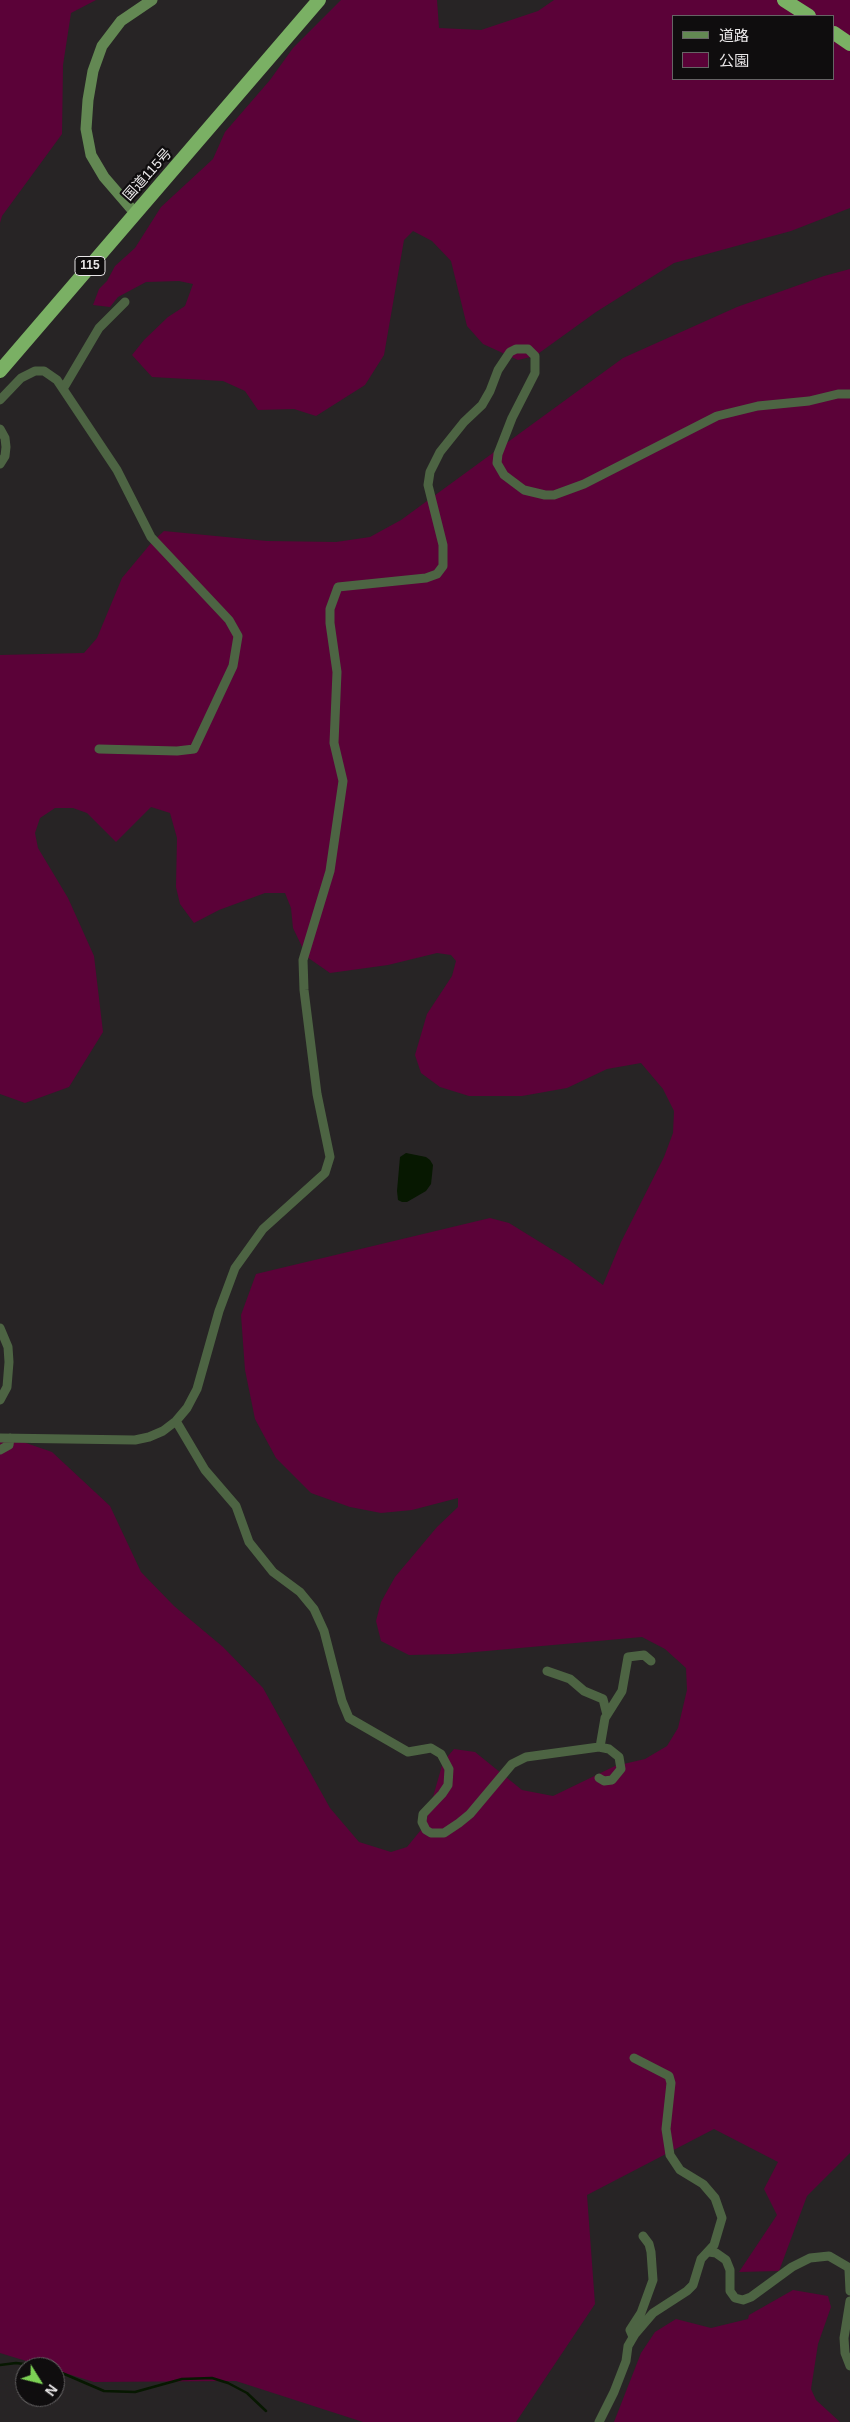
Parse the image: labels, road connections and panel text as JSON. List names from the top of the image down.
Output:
{
  "streets": {
    "highway": ["国道115号", "115"]
  },
  "legend": ["道路", "公園"],
  "north": "bottom right"
}
